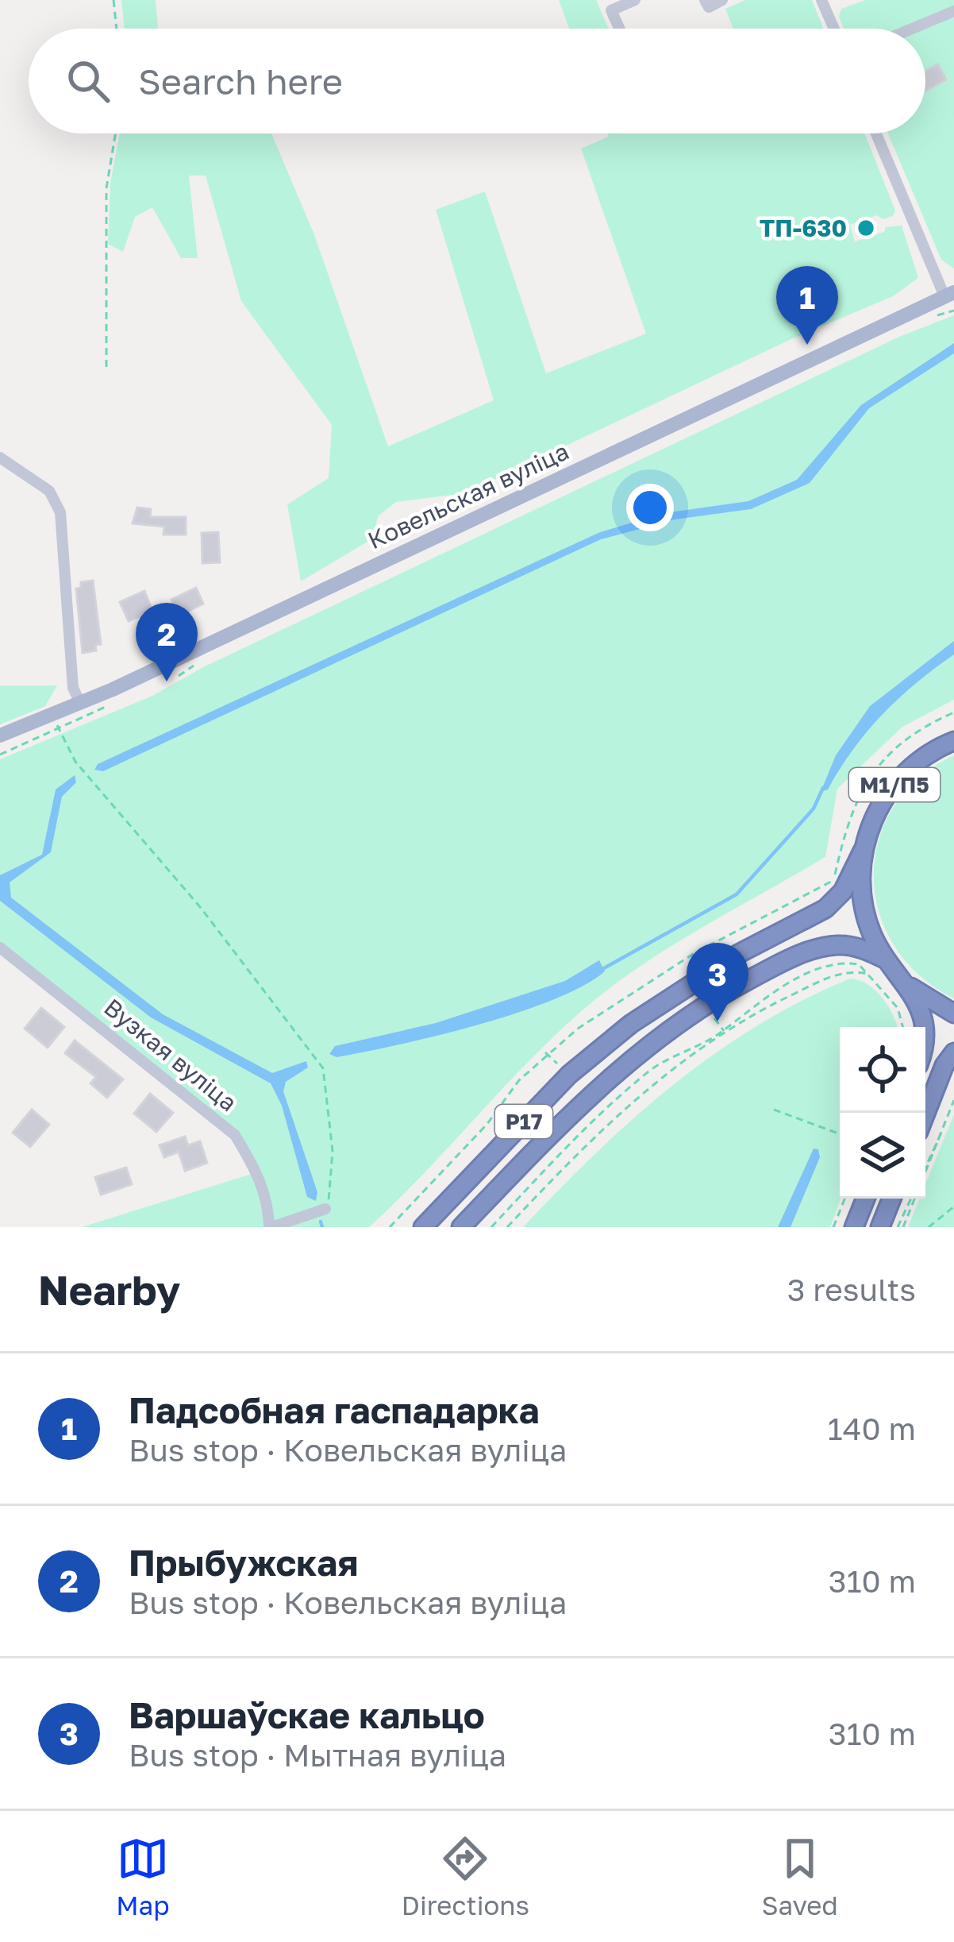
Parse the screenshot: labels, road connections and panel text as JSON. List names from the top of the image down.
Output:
{
  "streets": {
    "highway": ["М1/П5", "Р17"],
    "main road": ["Ковельская вуліца"],
    "street": ["Вузкая вуліца"]
  },
  "crossings": [
    ["М1/П5", "Р17"]
  ],
  "places": ["ТП-630"],
  "page": {
    "search": "Search here",
    "pins": ["1", "2", "3"],
    "heading": ["Nearby", "3 results"],
    "list": [
      {
        "mark": "1",
        "name": "Падсобная гаспадарка",
        "note": "Bus stop · Ковельская вуліца",
        "value": "140 m"
      },
      {
        "mark": "2",
        "name": "Прыбужская",
        "note": "Bus stop · Ковельская вуліца",
        "value": "310 m"
      },
      {
        "mark": "3",
        "name": "Варшаўскае кальцо",
        "note": "Bus stop · Мытная вуліца",
        "value": "310 m"
      }
    ],
    "nav": ["Map", "Directions", "Saved"]
  }
}
